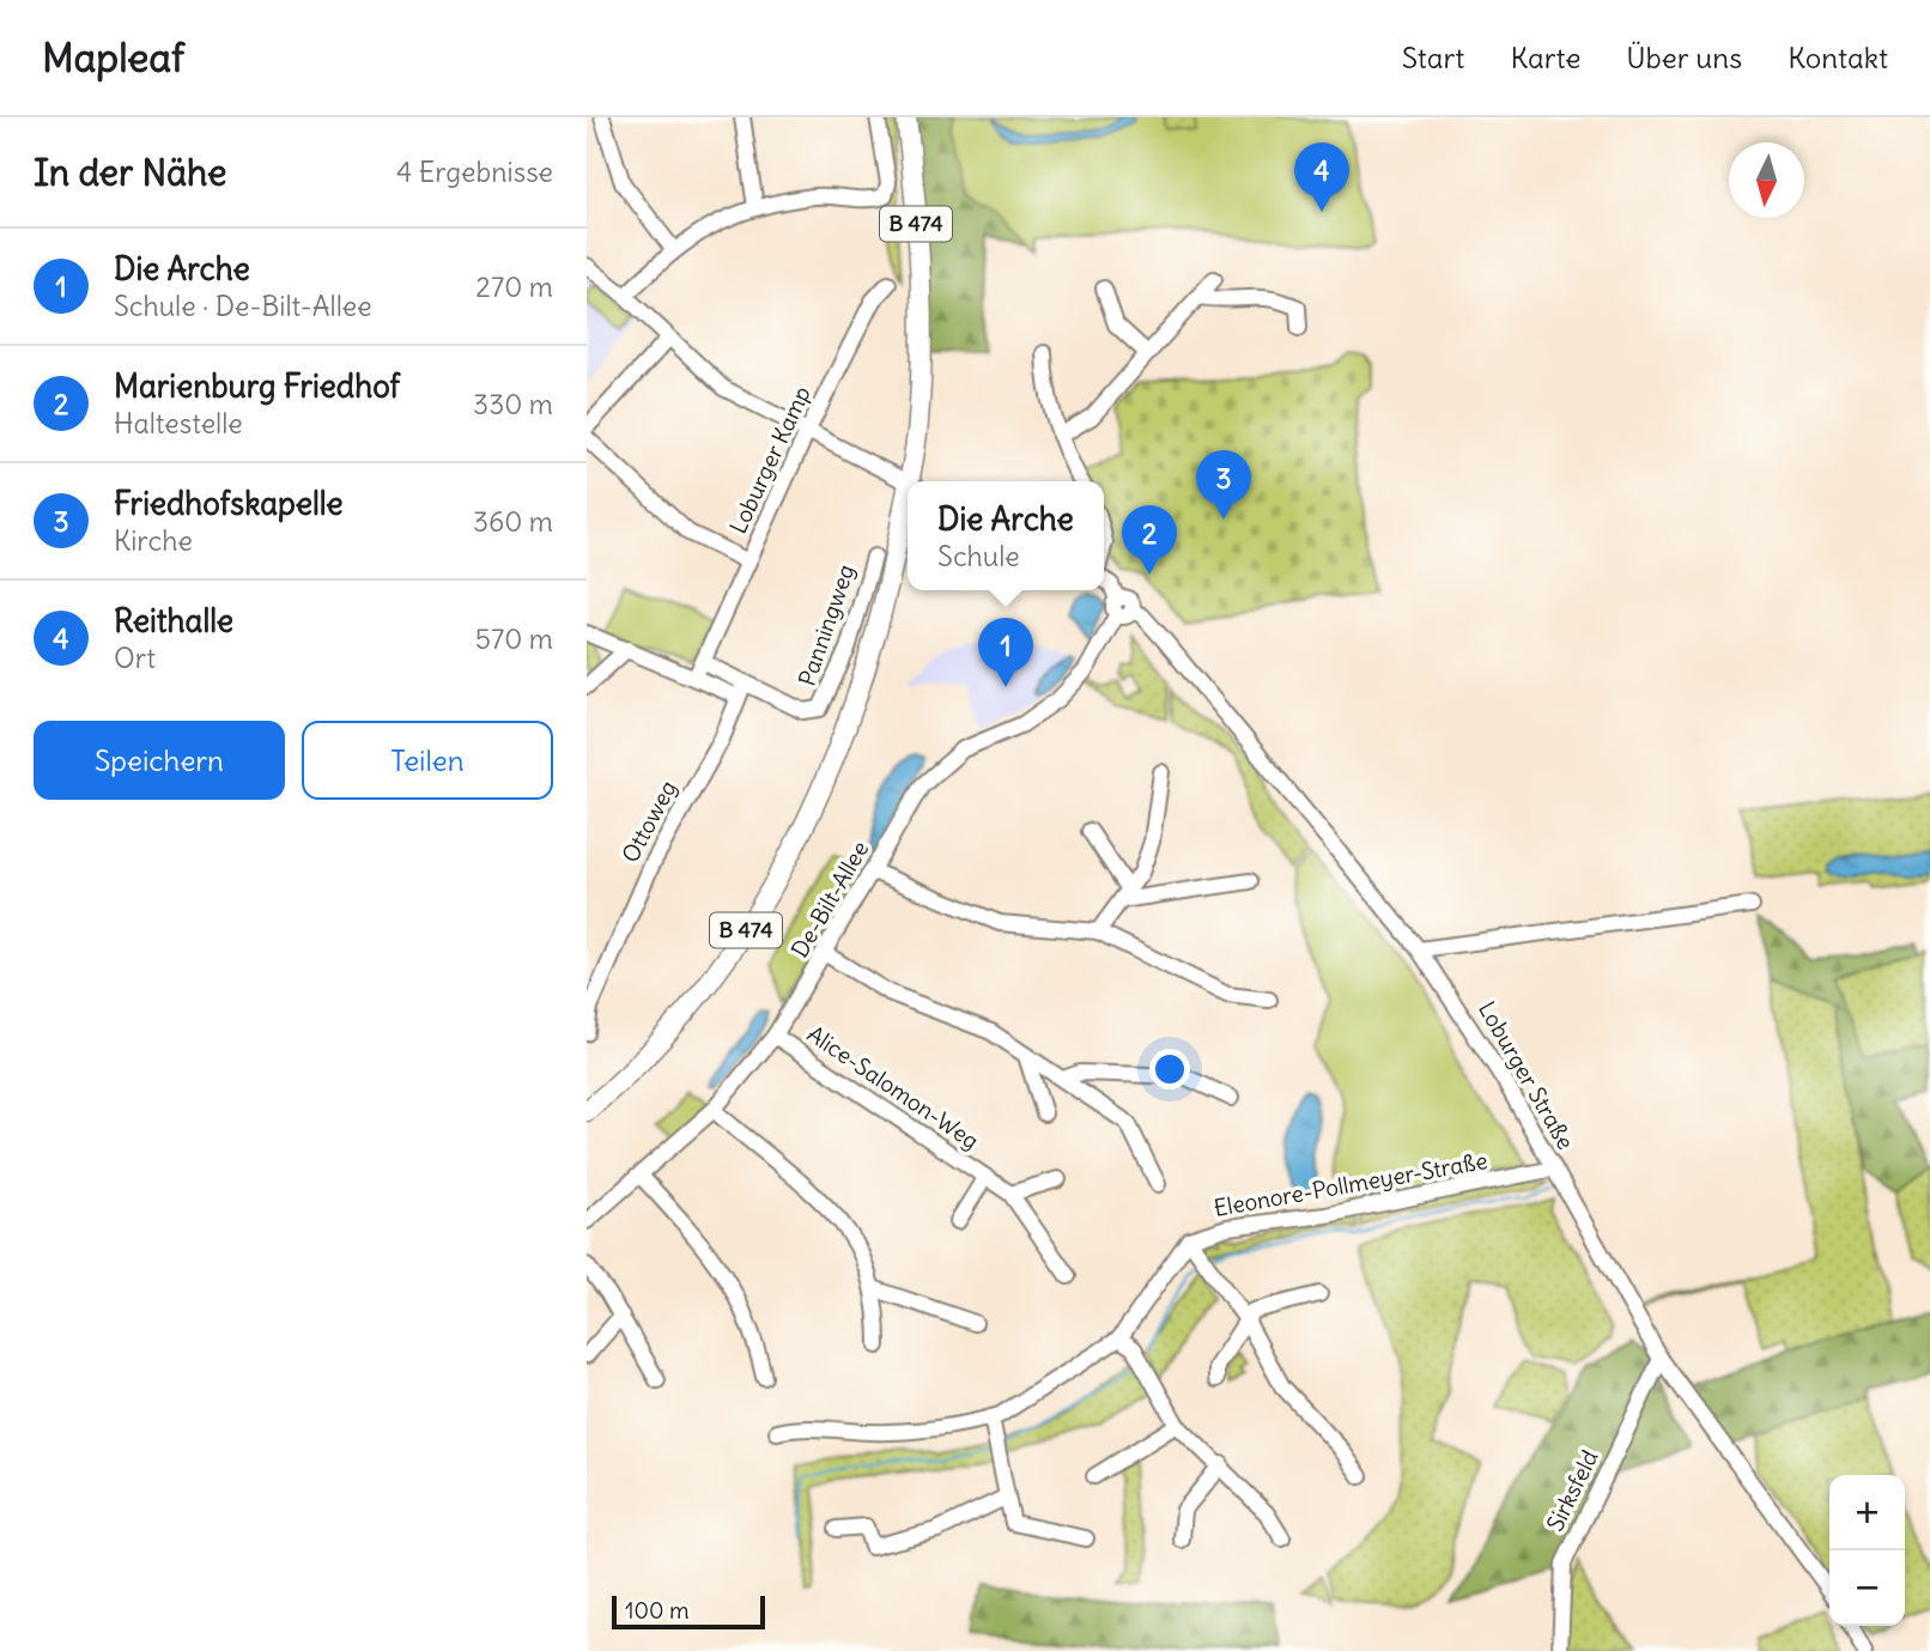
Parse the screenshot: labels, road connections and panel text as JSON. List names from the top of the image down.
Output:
{
  "streets": {
    "main road": ["B 474"],
    "street": [
      "Loburger Kamp",
      "Panningweg",
      "Ottoweg",
      "De-Bilt-Allee",
      "Loburger Straße",
      "Alice-Salomon-Weg",
      "Eleonore-Pollmeyer-Straße",
      "Sirksfeld"
    ]
  },
  "crossings": [
    ["Loburger Kamp", "Panningweg"],
    ["Panningweg", "Ottoweg"],
    ["De-Bilt-Allee", "Loburger Straße"],
    ["De-Bilt-Allee", "Alice-Salomon-Weg"],
    ["Loburger Straße", "Eleonore-Pollmeyer-Straße"],
    ["Loburger Straße", "Sirksfeld"]
  ],
  "scale_bar": "100 m",
  "north": "bottom",
  "page": {
    "header": "Mapleaf",
    "nav": [
      "Start",
      "Karte",
      "Über uns",
      "Kontakt"
    ],
    "heading": ["In der Nähe", "4 Ergebnisse"],
    "pins": [
      "4",
      "3",
      "2",
      "1"
    ],
    "list": [
      {
        "mark": "1",
        "name": "Die Arche",
        "note": "Schule · De-Bilt-Allee",
        "value": "270 m"
      },
      {
        "mark": "2",
        "name": "Marienburg Friedhof",
        "note": "Haltestelle",
        "value": "330 m"
      },
      {
        "mark": "3",
        "name": "Friedhofskapelle",
        "note": "Kirche",
        "value": "360 m"
      },
      {
        "mark": "4",
        "name": "Reithalle",
        "note": "Ort",
        "value": "570 m"
      }
    ],
    "popup": ["Die Arche", "Schule"],
    "buttons": ["Speichern", "Teilen"],
    "map_buttons": ["+", "−"],
    "scale": "100 m"
  }
}
